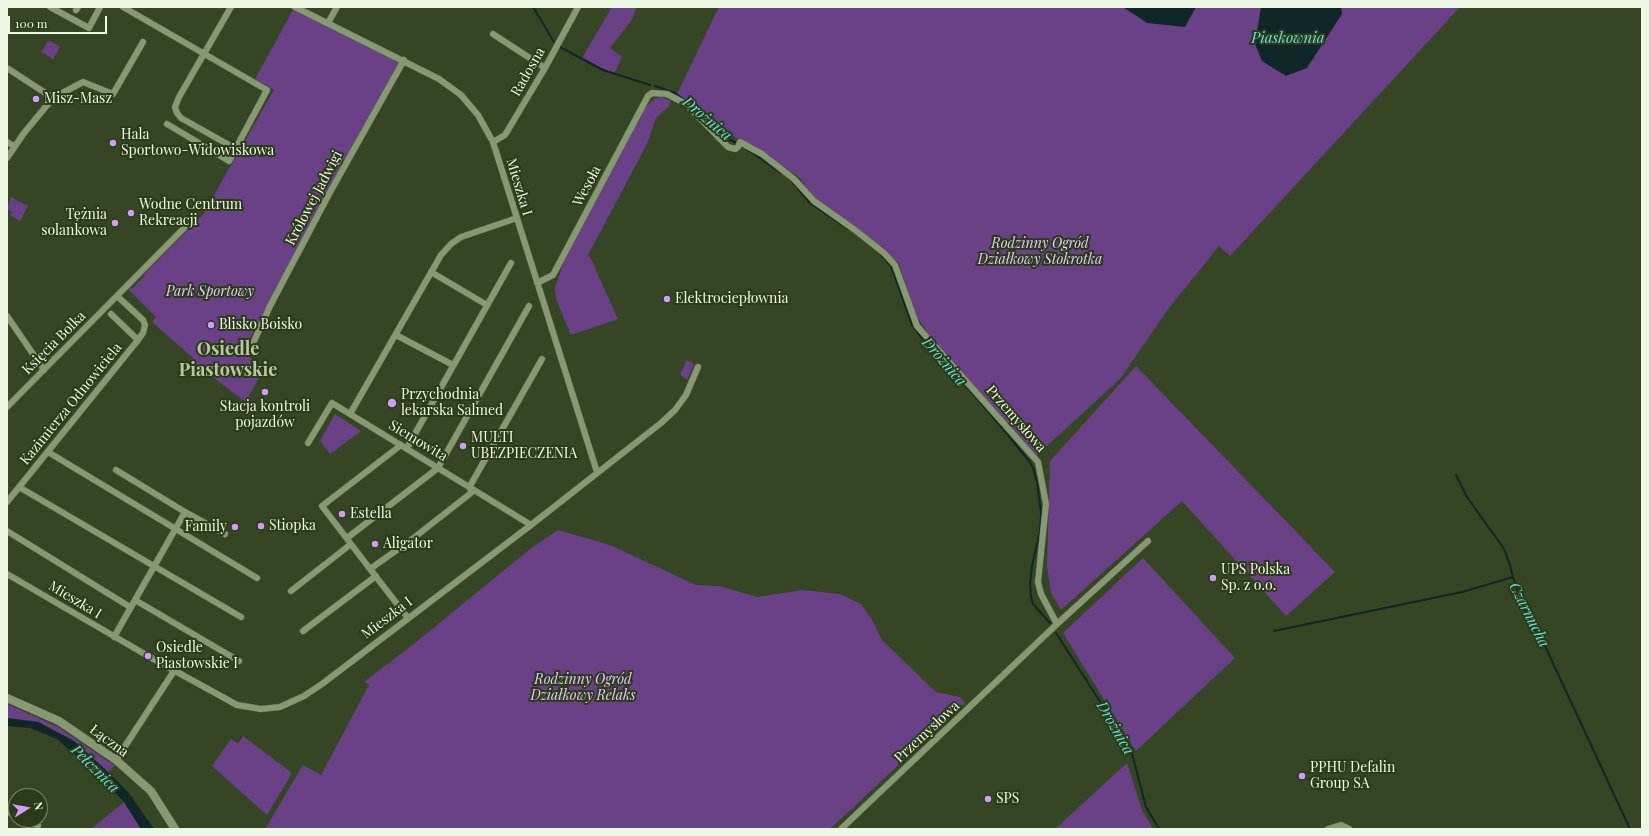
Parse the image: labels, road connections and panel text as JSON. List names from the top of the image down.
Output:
{
  "streets": {
    "street": [
      "Radosna",
      "Wesoła",
      "Mieszka I",
      "Królowej Jadwigi",
      "Księcia Bolka",
      "Kazimierza Odnowiciela",
      "Przemysłowa",
      "Siemowita",
      "Łączna"
    ]
  },
  "crossings": [
    ["Radosna", "Mieszka I"],
    ["Wesoła", "Mieszka I"],
    ["Wesoła", "Przemysłowa"],
    ["Mieszka I", "Królowej Jadwigi"],
    ["Mieszka I", "Siemowita"]
  ],
  "districts": ["Osiedle Piastowskie"],
  "water": [
    "Piaskownia",
    "Drożnica",
    "Czarnucha",
    "Pełcznica"
  ],
  "parks": ["Rodzinny Ogród Działkowy Stokrotka", "Park Sportowy", "Rodzinny Ogród Działkowy Relaks"],
  "places": [
    "Misz-Masz",
    "Hala Sportowo-Widowiskowa",
    "Wodne Centrum Rekreacji",
    "Tężnia solankowa",
    "Elektrociepłownia",
    "Blisko Boisko",
    "Stacja kontroli pojazdów",
    "Przychodnia lekarska Salmed",
    "MULTI UBEZPIECZENIA",
    "Estella",
    "Stiopka",
    "Family",
    "Aligator",
    "UPS Polska Sp. z o.o.",
    "Osiedle Piastowskie I",
    "PPHU Defalin Group SA",
    "SPS"
  ],
  "scale_bar": "100 m",
  "north": "right"
}
